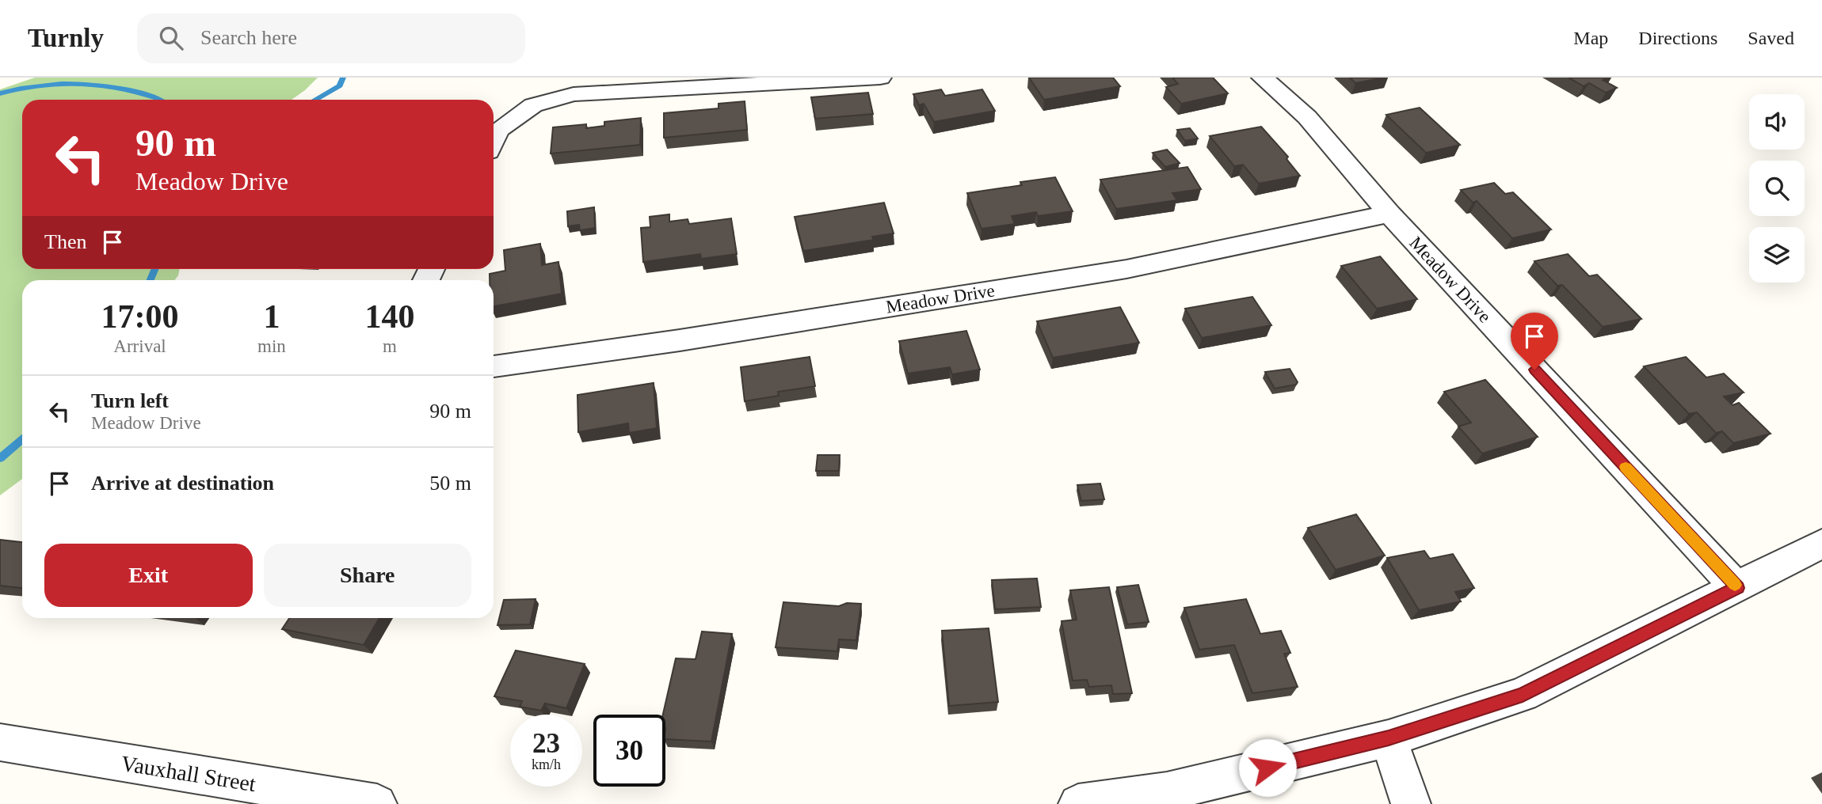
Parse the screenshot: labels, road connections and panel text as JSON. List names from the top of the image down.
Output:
{
  "streets": {
    "street": ["Meadow Drive", "Vauxhall Street"]
  },
  "page": {
    "header": "Turnly",
    "search": "Search here",
    "nav": ["Map", "Directions", "Saved"],
    "turn": ["90 m", "Meadow Drive"],
    "then": "Then",
    "eta": [
      "17:00",
      "Arrival",
      "1",
      "min",
      "140",
      "m"
    ],
    "list": [
      {
        "name": "Turn left",
        "note": "Meadow Drive",
        "value": "90 m"
      },
      {
        "name": "Arrive at destination",
        "value": "50 m"
      }
    ],
    "buttons": ["Exit", "Share"],
    "speed": "23 km/h",
    "limit": "30"
  }
}
